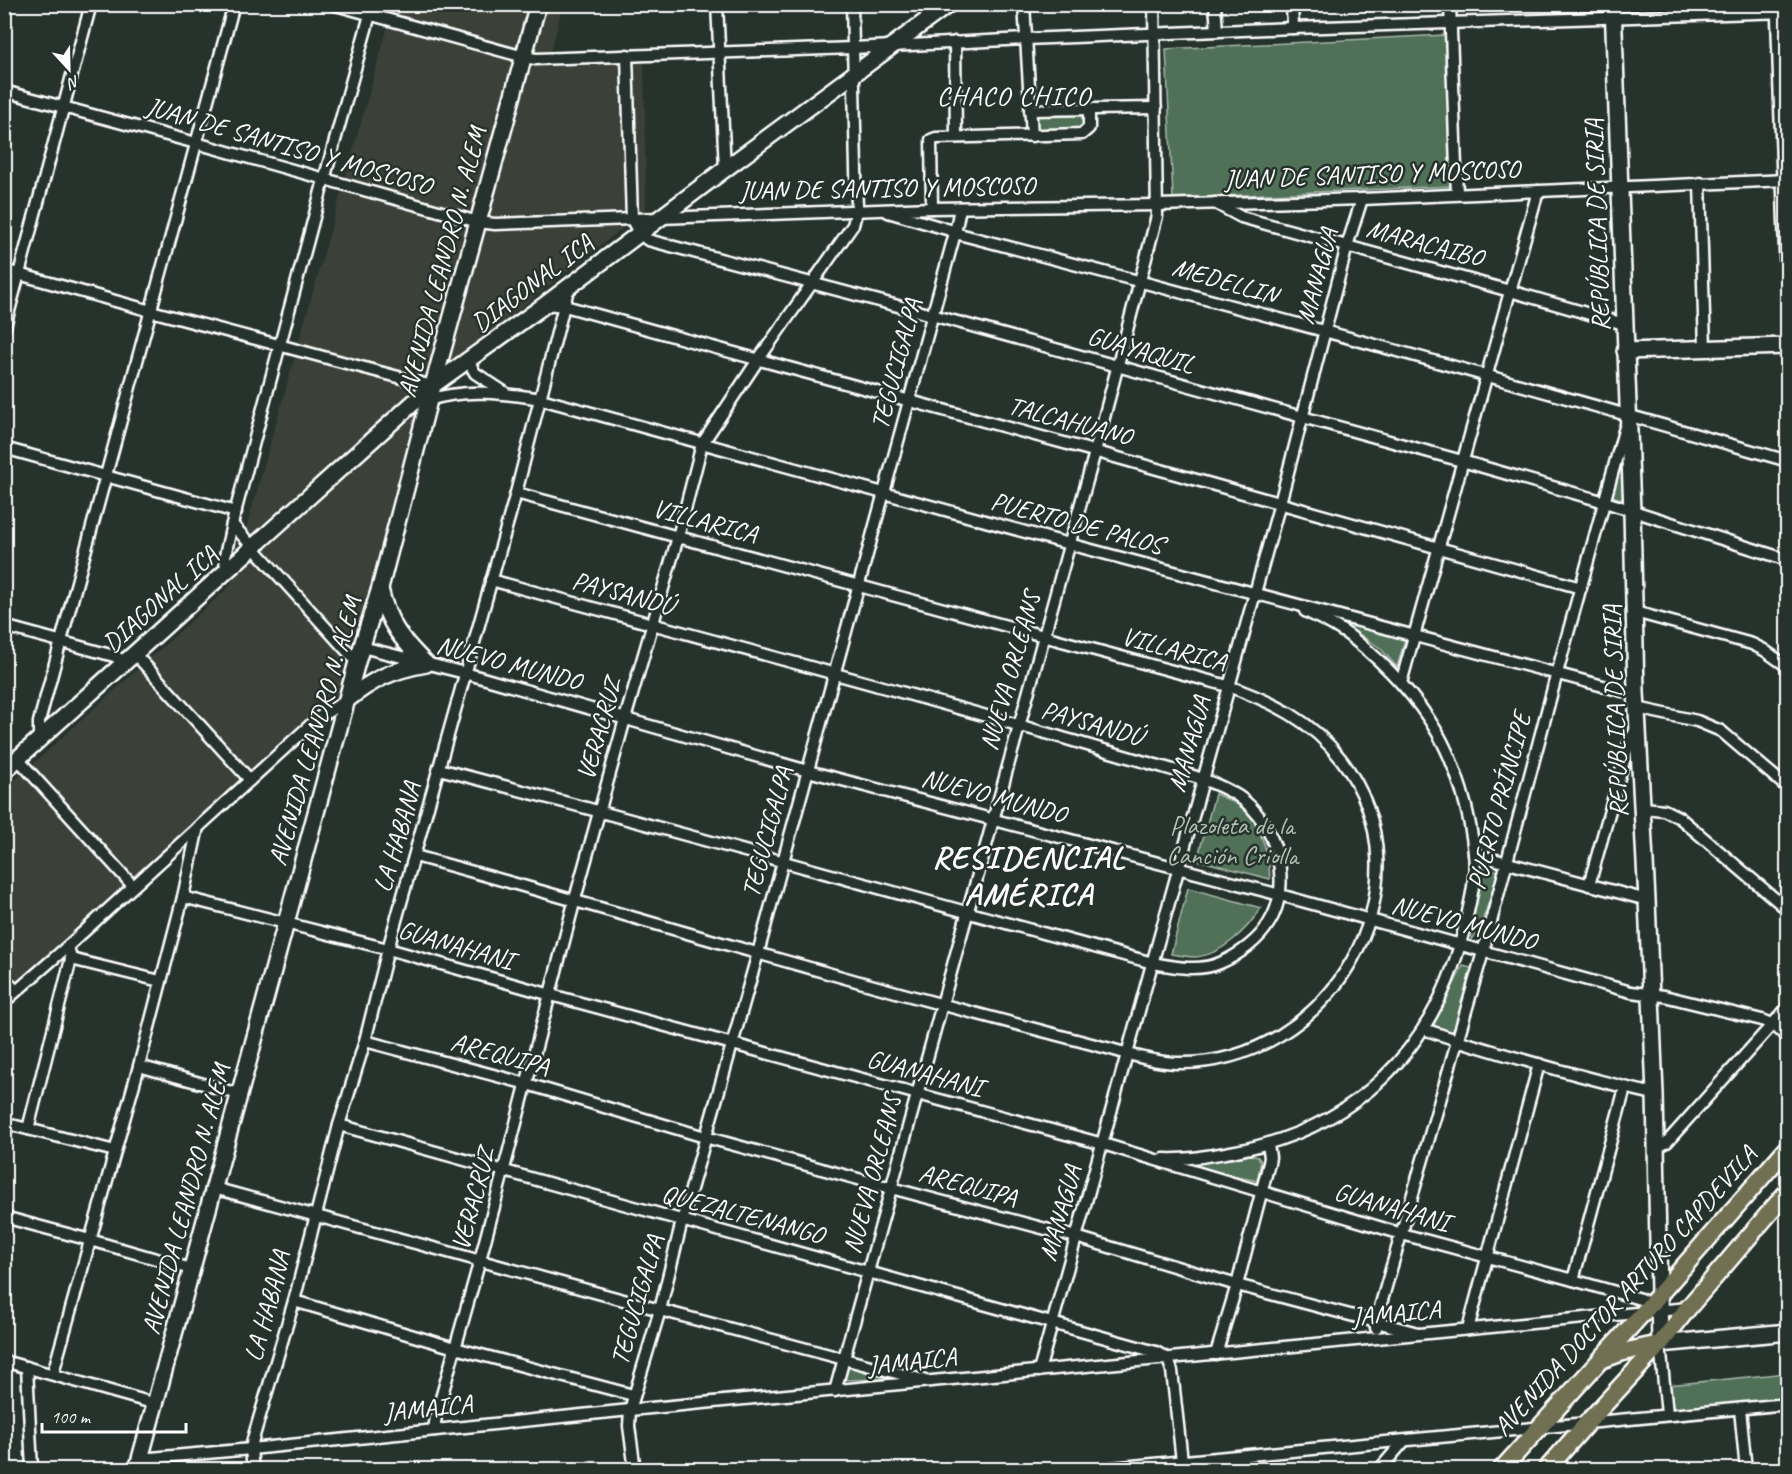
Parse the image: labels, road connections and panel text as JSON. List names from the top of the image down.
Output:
{
  "streets": {
    "main road": [
      "REPÚBLICA DE SIRIA",
      "AVENIDA LEANDRO N. ALEM",
      "DIAGONAL ICA",
      "AVENIDA DOCTOR ARTURO CAPDEVILA"
    ],
    "street": [
      "JUAN DE SANTISO Y MOSCOSO",
      "MARACAIBO",
      "MANAGUA",
      "MEDELLIN",
      "GUAYAQUIL",
      "TEGUCIGALPA",
      "TALCAHUANO",
      "VILLARICA",
      "PUERTO DE PALOS",
      "PAYSANDÚ",
      "NUEVO MUNDO",
      "NUEVA ORLEANS",
      "VERACRUZ",
      "PUERTO PRÍNCIPE",
      "LA HABANA",
      "GUANAHANI",
      "AREQUIPA",
      "QUEZALTENANGO",
      "JAMAICA"
    ]
  },
  "crossings": [
    ["JUAN DE SANTISO Y MOSCOSO", "REPÚBLICA DE SIRIA"],
    ["JUAN DE SANTISO Y MOSCOSO", "MARACAIBO"],
    ["JUAN DE SANTISO Y MOSCOSO", "AVENIDA LEANDRO N. ALEM"],
    ["JUAN DE SANTISO Y MOSCOSO", "MANAGUA"],
    ["JUAN DE SANTISO Y MOSCOSO", "MEDELLIN"],
    ["JUAN DE SANTISO Y MOSCOSO", "DIAGONAL ICA"],
    ["JUAN DE SANTISO Y MOSCOSO", "GUAYAQUIL"],
    ["JUAN DE SANTISO Y MOSCOSO", "TEGUCIGALPA"],
    ["JUAN DE SANTISO Y MOSCOSO", "NUEVA ORLEANS"],
    ["JUAN DE SANTISO Y MOSCOSO", "VERACRUZ"],
    ["REPÚBLICA DE SIRIA", "MARACAIBO"],
    ["REPÚBLICA DE SIRIA", "MEDELLIN"],
    ["REPÚBLICA DE SIRIA", "GUAYAQUIL"],
    ["REPÚBLICA DE SIRIA", "PUERTO DE PALOS"],
    ["REPÚBLICA DE SIRIA", "NUEVO MUNDO"],
    ["REPÚBLICA DE SIRIA", "PUERTO PRÍNCIPE"],
    ["REPÚBLICA DE SIRIA", "GUANAHANI"],
    ["REPÚBLICA DE SIRIA", "AVENIDA DOCTOR ARTURO CAPDEVILA"],
    ["REPÚBLICA DE SIRIA", "JAMAICA"],
    ["MARACAIBO", "MANAGUA"],
    ["AVENIDA LEANDRO N. ALEM", "DIAGONAL ICA"],
    ["AVENIDA LEANDRO N. ALEM", "PUERTO DE PALOS"],
    ["AVENIDA LEANDRO N. ALEM", "NUEVO MUNDO"],
    ["AVENIDA LEANDRO N. ALEM", "GUANAHANI"],
    ["AVENIDA LEANDRO N. ALEM", "JAMAICA"],
    ["MANAGUA", "MEDELLIN"],
    ["MANAGUA", "GUAYAQUIL"],
    ["MANAGUA", "TALCAHUANO"],
    ["MANAGUA", "VILLARICA"],
    ["MANAGUA", "PUERTO DE PALOS"],
    ["MANAGUA", "PAYSANDÚ"],
    ["MANAGUA", "NUEVO MUNDO"],
    ["MANAGUA", "GUANAHANI"],
    ["MANAGUA", "AREQUIPA"],
    ["MANAGUA", "QUEZALTENANGO"],
    ["MANAGUA", "JAMAICA"],
    ["MEDELLIN", "TEGUCIGALPA"],
    ["MEDELLIN", "NUEVA ORLEANS"],
    ["MEDELLIN", "PUERTO PRÍNCIPE"],
    ["DIAGONAL ICA", "GUAYAQUIL"],
    ["DIAGONAL ICA", "TALCAHUANO"],
    ["DIAGONAL ICA", "PUERTO DE PALOS"],
    ["DIAGONAL ICA", "VERACRUZ"],
    ["DIAGONAL ICA", "LA HABANA"],
    ["GUAYAQUIL", "TEGUCIGALPA"],
    ["GUAYAQUIL", "NUEVA ORLEANS"],
    ["GUAYAQUIL", "VERACRUZ"],
    ["GUAYAQUIL", "PUERTO PRÍNCIPE"],
    ["TEGUCIGALPA", "TALCAHUANO"],
    ["TEGUCIGALPA", "VILLARICA"],
    ["TEGUCIGALPA", "PUERTO DE PALOS"],
    ["TEGUCIGALPA", "PAYSANDÚ"],
    ["TEGUCIGALPA", "NUEVO MUNDO"],
    ["TEGUCIGALPA", "GUANAHANI"],
    ["TEGUCIGALPA", "AREQUIPA"],
    ["TEGUCIGALPA", "QUEZALTENANGO"],
    ["TEGUCIGALPA", "JAMAICA"],
    ["TALCAHUANO", "NUEVA ORLEANS"],
    ["TALCAHUANO", "VERACRUZ"],
    ["TALCAHUANO", "PUERTO PRÍNCIPE"],
    ["TALCAHUANO", "LA HABANA"],
    ["VILLARICA", "NUEVO MUNDO"],
    ["VILLARICA", "NUEVA ORLEANS"],
    ["VILLARICA", "VERACRUZ"],
    ["VILLARICA", "LA HABANA"],
    ["PUERTO DE PALOS", "NUEVA ORLEANS"],
    ["PUERTO DE PALOS", "VERACRUZ"],
    ["PUERTO DE PALOS", "PUERTO PRÍNCIPE"],
    ["PUERTO DE PALOS", "LA HABANA"],
    ["PAYSANDÚ", "NUEVO MUNDO"],
    ["PAYSANDÚ", "NUEVA ORLEANS"],
    ["PAYSANDÚ", "VERACRUZ"],
    ["PAYSANDÚ", "LA HABANA"],
    ["NUEVO MUNDO", "NUEVA ORLEANS"],
    ["NUEVO MUNDO", "VERACRUZ"],
    ["NUEVO MUNDO", "PUERTO PRÍNCIPE"],
    ["NUEVO MUNDO", "LA HABANA"],
    ["NUEVA ORLEANS", "GUANAHANI"],
    ["NUEVA ORLEANS", "AREQUIPA"],
    ["NUEVA ORLEANS", "QUEZALTENANGO"],
    ["NUEVA ORLEANS", "JAMAICA"],
    ["VERACRUZ", "GUANAHANI"],
    ["VERACRUZ", "AREQUIPA"],
    ["VERACRUZ", "QUEZALTENANGO"],
    ["VERACRUZ", "JAMAICA"],
    ["PUERTO PRÍNCIPE", "GUANAHANI"],
    ["PUERTO PRÍNCIPE", "AREQUIPA"],
    ["PUERTO PRÍNCIPE", "JAMAICA"],
    ["LA HABANA", "GUANAHANI"],
    ["LA HABANA", "AREQUIPA"],
    ["LA HABANA", "QUEZALTENANGO"],
    ["LA HABANA", "JAMAICA"],
    ["GUANAHANI", "AVENIDA DOCTOR ARTURO CAPDEVILA"],
    ["GUANAHANI", "JAMAICA"],
    ["AREQUIPA", "JAMAICA"],
    ["QUEZALTENANGO", "JAMAICA"],
    ["AVENIDA DOCTOR ARTURO CAPDEVILA", "JAMAICA"]
  ],
  "districts": ["CHACO CHICO", "RESIDENCIAL AMÉRICA"],
  "parks": ["Plazoleta de la Canción Criolla"],
  "scale_bar": "100 m",
  "north": "bottom"
}
